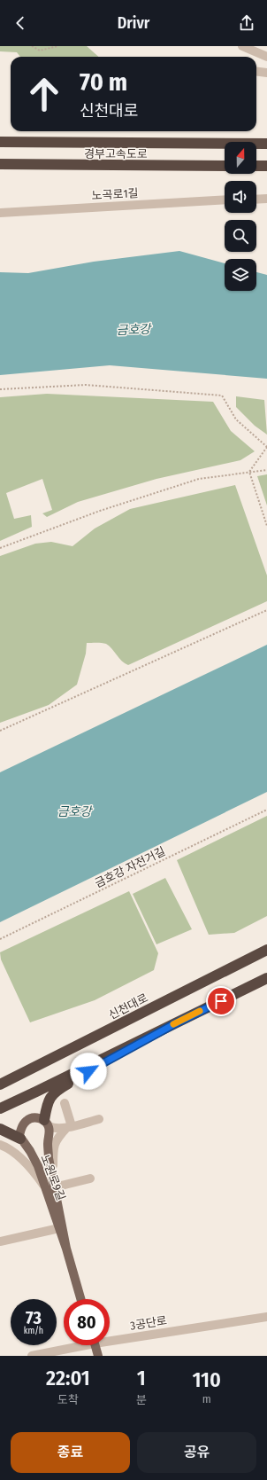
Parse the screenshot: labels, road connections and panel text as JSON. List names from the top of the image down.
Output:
{
  "streets": {
    "highway": ["경부고속도로", "신천대로"],
    "main road": ["노원로9길"],
    "street": ["노곡로1길", "3공단로"],
    "path": ["금호강 자전거길"]
  },
  "water": ["금호강"],
  "north": "top",
  "page": {
    "header": "Drivr",
    "turn": ["70 m", "신천대로"],
    "speed": "73 km/h",
    "limit": "80",
    "eta": [
      "22:01",
      "도착",
      "1",
      "분",
      "110",
      "m"
    ],
    "buttons": ["종료", "공유"]
  }
}
